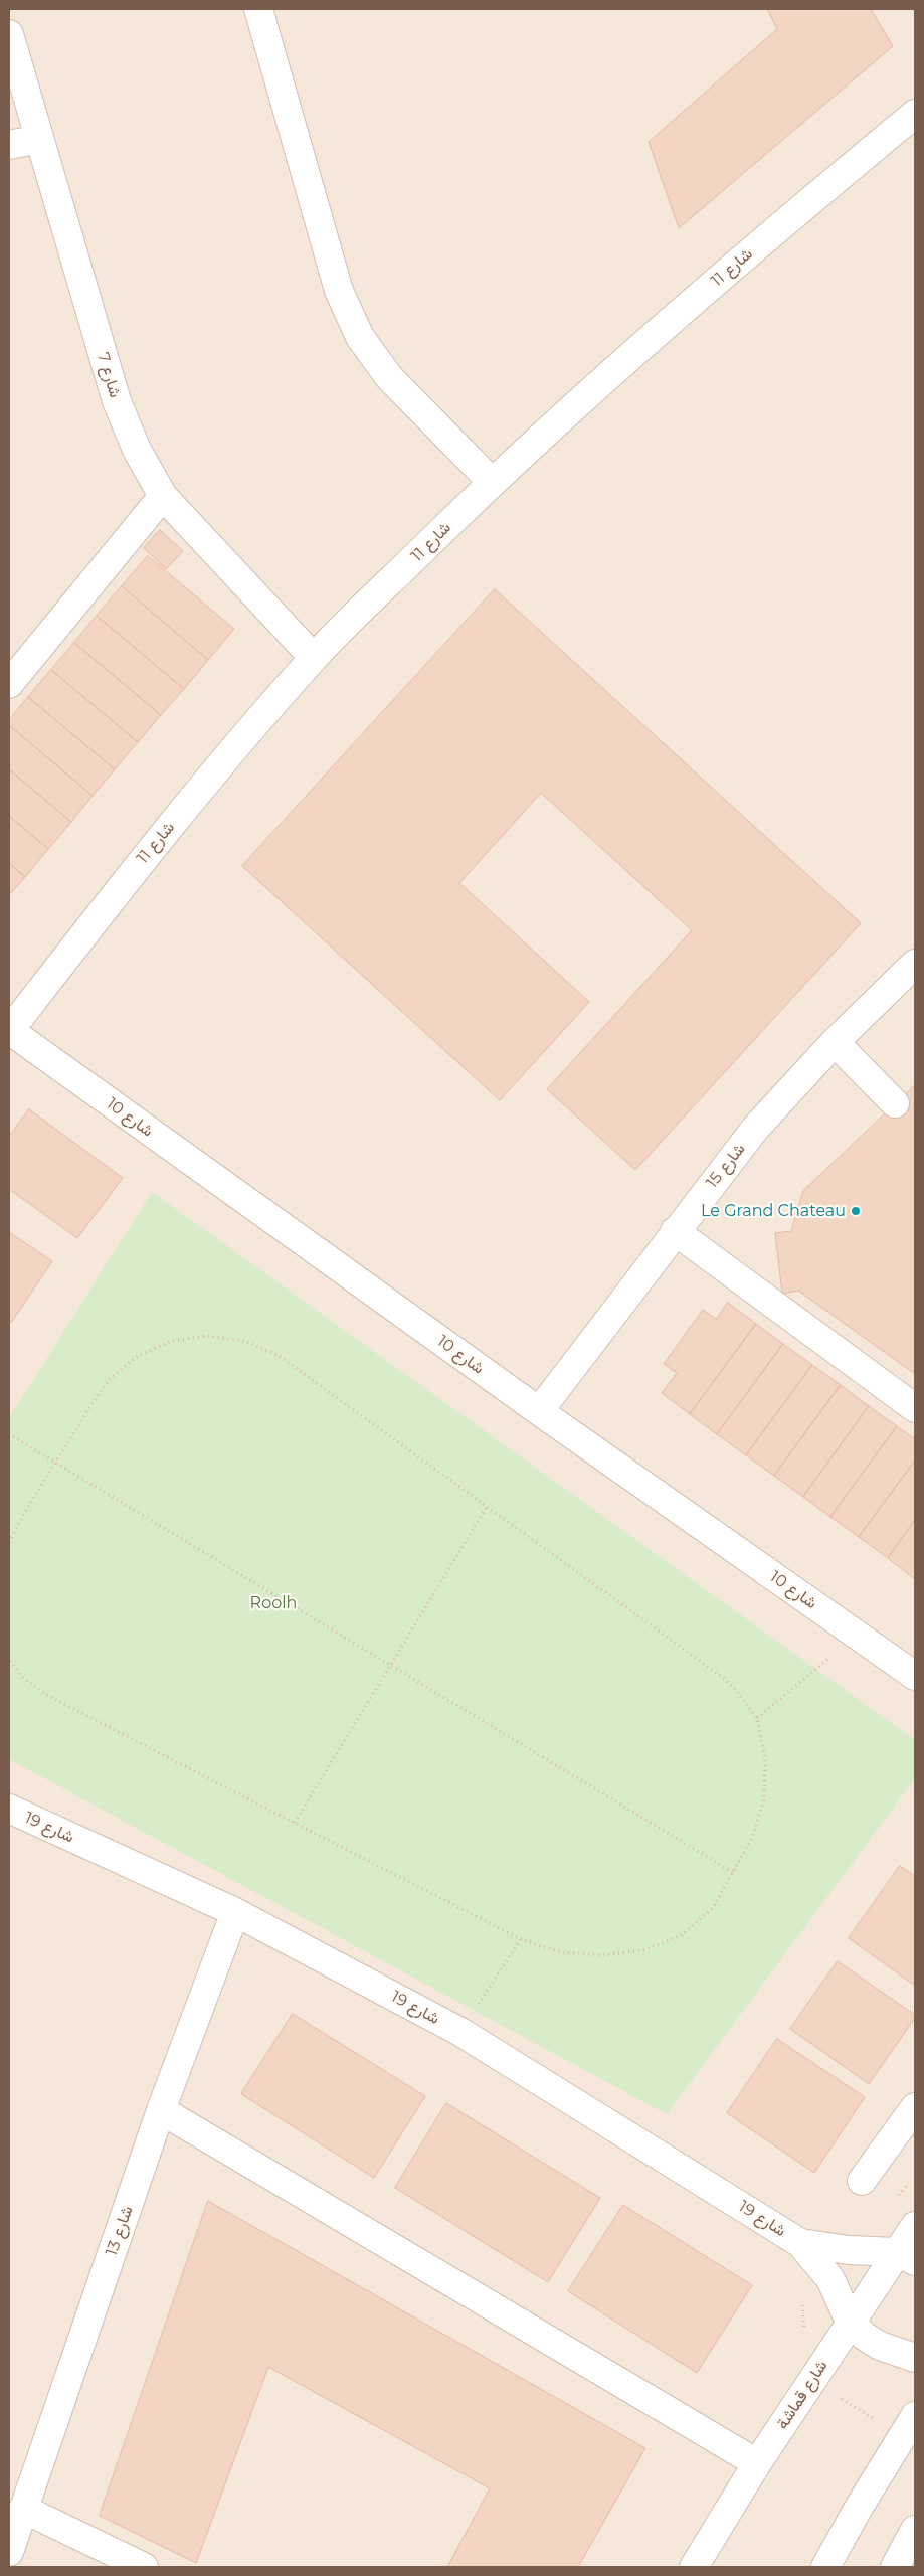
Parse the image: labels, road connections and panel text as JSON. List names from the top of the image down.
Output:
{
  "streets": {
    "street": [
      "شارع 11",
      "شارع 7",
      "شارع 10",
      "شارع 15",
      "شارع 19",
      "شارع 13",
      "شارع قماشة"
    ]
  },
  "crossings": [
    ["شارع 11", "شارع 7"],
    ["شارع 11", "شارع 10"],
    ["شارع 10", "شارع 15"],
    ["شارع 19", "شارع 13"],
    ["شارع 19", "شارع قماشة"]
  ],
  "parks": ["Roolh"],
  "places": ["Le Grand Chateau"]
}
